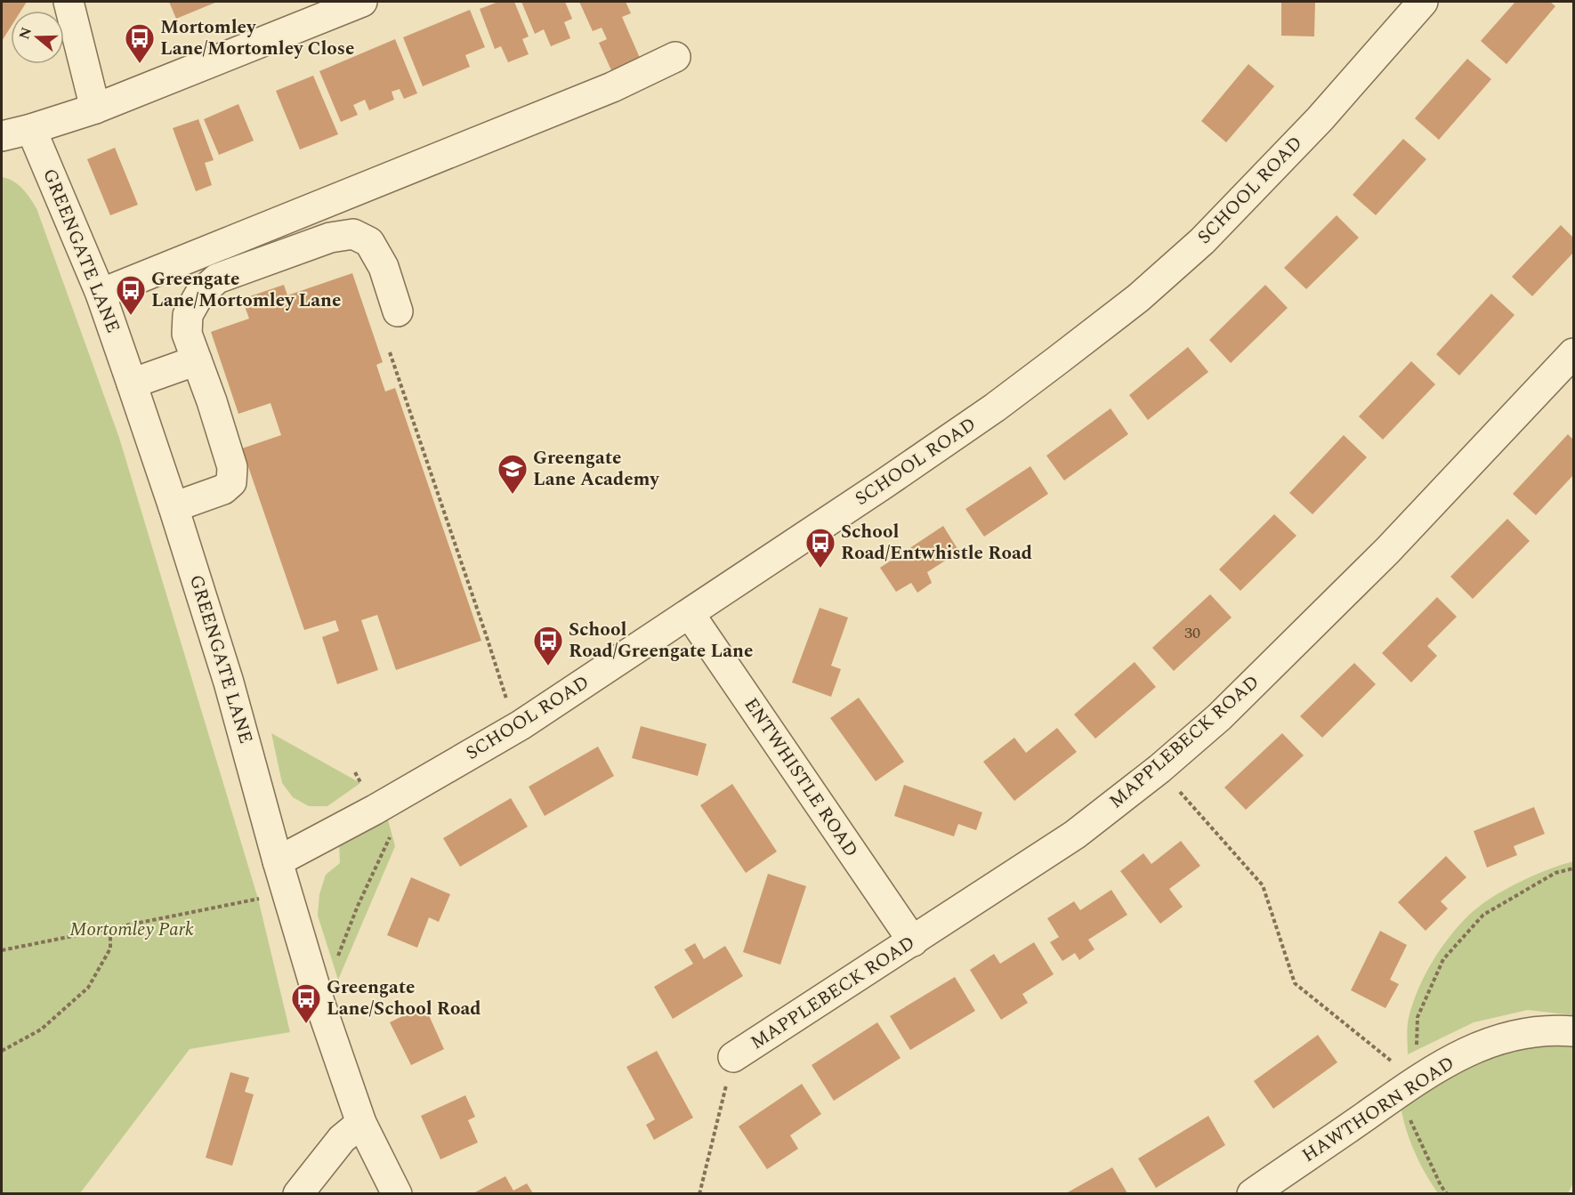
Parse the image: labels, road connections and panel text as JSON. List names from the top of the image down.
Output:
{
  "streets": {
    "street": [
      "SCHOOL ROAD",
      "GREENGATE LANE",
      "MAPPLEBECK ROAD",
      "ENTWHISTLE ROAD",
      "HAWTHORN ROAD"
    ]
  },
  "crossings": [
    ["SCHOOL ROAD", "GREENGATE LANE"],
    ["SCHOOL ROAD", "ENTWHISTLE ROAD"],
    ["MAPPLEBECK ROAD", "ENTWHISTLE ROAD"]
  ],
  "parks": ["Mortomley Park"],
  "places": {
    "bus stop": [
      "Mortomley Lane/Mortomley Close",
      "Greengate Lane/Mortomley Lane",
      "School Road/Entwhistle Road",
      "School Road/Greengate Lane",
      "Greengate Lane/School Road"
    ],
    "school or university": ["Greengate Lane Academy"]
  },
  "house_numbers": ["30"],
  "north": "left"
}
